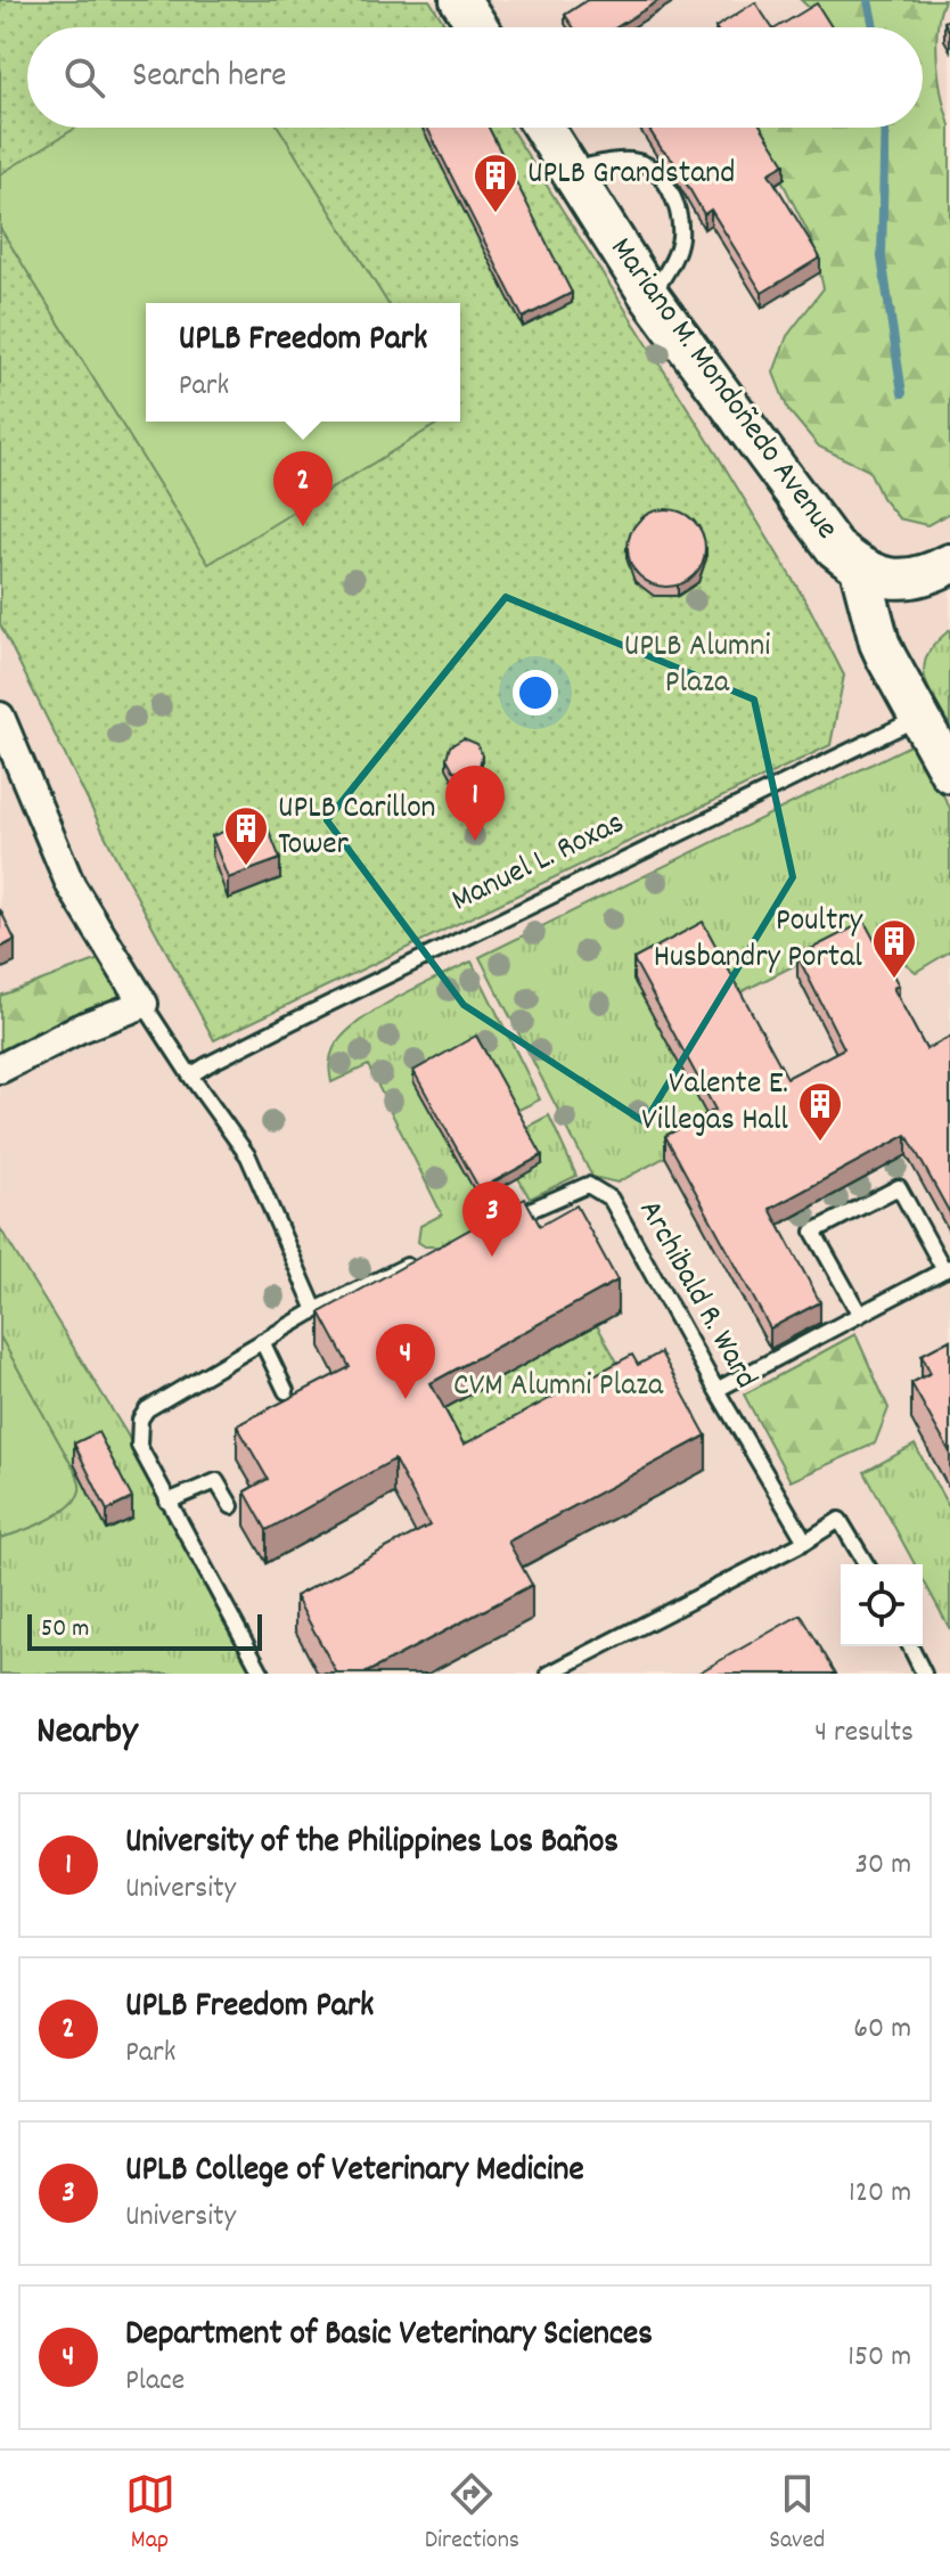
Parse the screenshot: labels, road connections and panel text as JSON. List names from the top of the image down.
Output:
{
  "streets": {
    "street": ["Mariano M. Mondoñedo Avenue"],
    "lane": ["Manuel L. Roxas", "Archibald R. Ward"]
  },
  "crossings": [
    ["Mariano M. Mondoñedo Avenue", "Manuel L. Roxas"]
  ],
  "parks": ["UPLB Alumni Plaza", "CVM Alumni Plaza"],
  "places": {
    "building": [
      "UPLB Grandstand",
      "UPLB Carillon Tower",
      "Poultry Husbandry Portal",
      "Valente E. Villegas Hall"
    ]
  },
  "scale_bar": "50 m",
  "page": {
    "search": "Search here",
    "popup": ["UPLB Freedom Park", "Park"],
    "pins": [
      "2",
      "1",
      "3",
      "4"
    ],
    "scale": "50 m",
    "heading": ["Nearby", "4 results"],
    "list": [
      {
        "mark": "1",
        "name": "University of the Philippines Los Baños",
        "note": "University",
        "value": "30 m"
      },
      {
        "mark": "2",
        "name": "UPLB Freedom Park",
        "note": "Park",
        "value": "60 m"
      },
      {
        "mark": "3",
        "name": "UPLB College of Veterinary Medicine",
        "note": "University",
        "value": "120 m"
      },
      {
        "mark": "4",
        "name": "Department of Basic Veterinary Sciences",
        "note": "Place",
        "value": "150 m"
      }
    ],
    "nav": ["Map", "Directions", "Saved"]
  }
}
